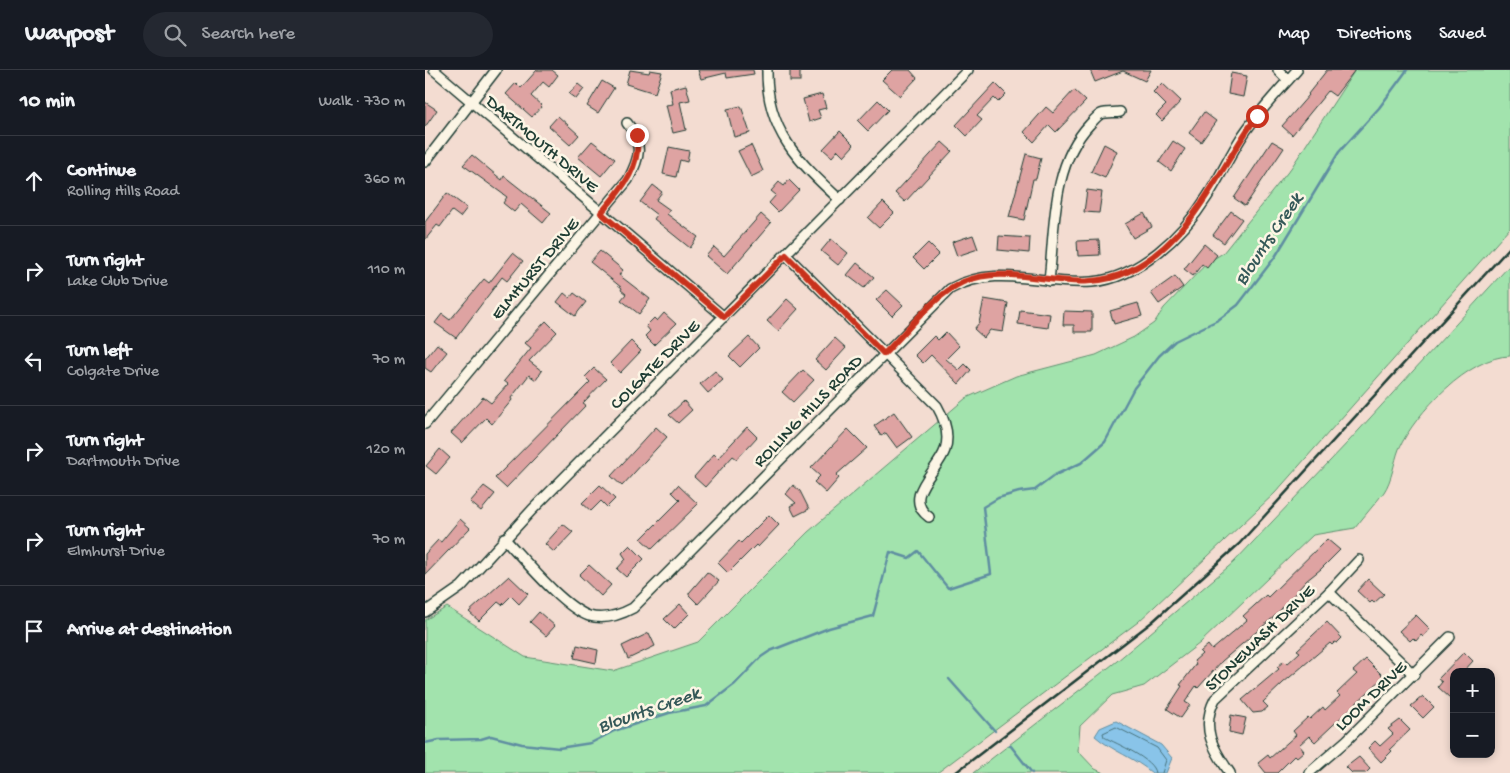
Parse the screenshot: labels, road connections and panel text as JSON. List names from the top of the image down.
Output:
{
  "streets": {
    "street": [
      "DARTMOUTH DRIVE",
      "ELMHURST DRIVE",
      "COLGATE DRIVE",
      "ROLLING HILLS ROAD",
      "STONEWASH DRIVE",
      "LOOM DRIVE"
    ]
  },
  "crossings": [
    ["DARTMOUTH DRIVE", "ELMHURST DRIVE"],
    ["DARTMOUTH DRIVE", "COLGATE DRIVE"],
    ["COLGATE DRIVE", "ROLLING HILLS ROAD"]
  ],
  "water": ["Blounts Creek"],
  "page": {
    "header": "Waypost",
    "search": "Search here",
    "nav": ["Map", "Directions", "Saved"],
    "heading": ["10 min", "Walk · 730 m"],
    "list": [
      ["Continue", "Rolling Hills Road", "360 m"],
      ["Turn right", "Lake Club Drive", "110 m"],
      ["Turn left", "Colgate Drive", "70 m"],
      ["Turn right", "Dartmouth Drive", "120 m"],
      ["Turn right", "Elmhurst Drive", "70 m"],
      "Arrive at destination"
    ],
    "map_buttons": ["+", "−"]
  }
}
